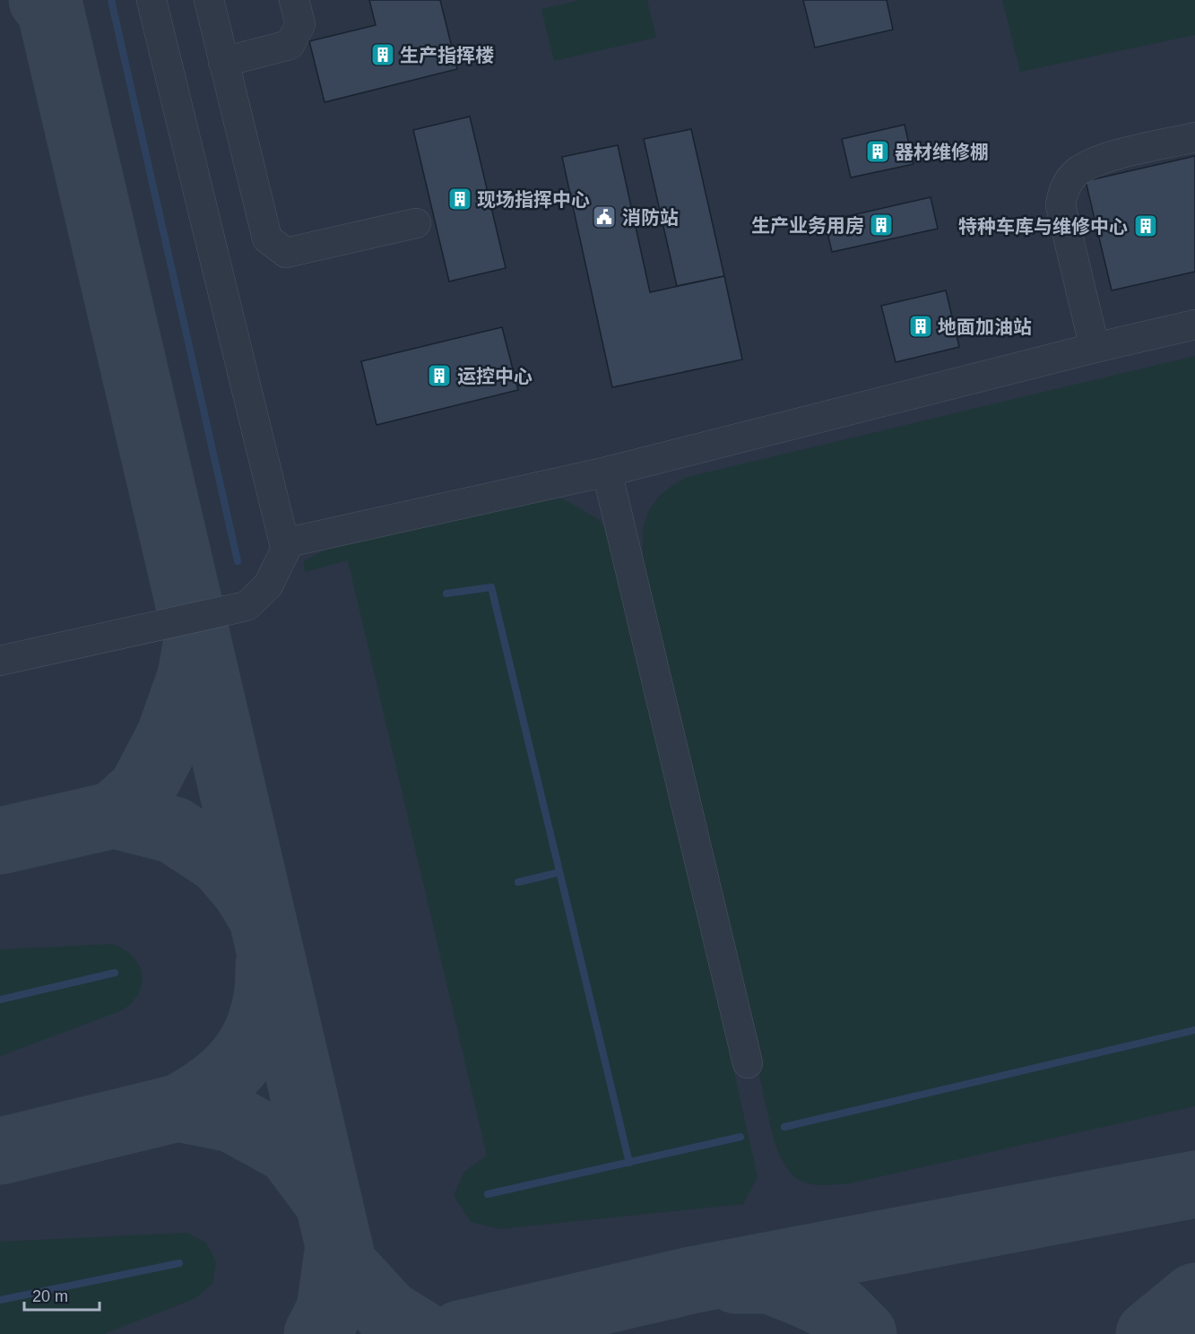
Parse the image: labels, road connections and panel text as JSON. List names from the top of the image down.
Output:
{
  "places": {
    "building": [
      "生产指挥楼",
      "器材维修棚",
      "现场指挥中心",
      "生产业务用房",
      "特种车库与维修中心",
      "地面加油站",
      "运控中心"
    ],
    "public building": ["消防站"]
  },
  "scale_bar": "20 m"
}
